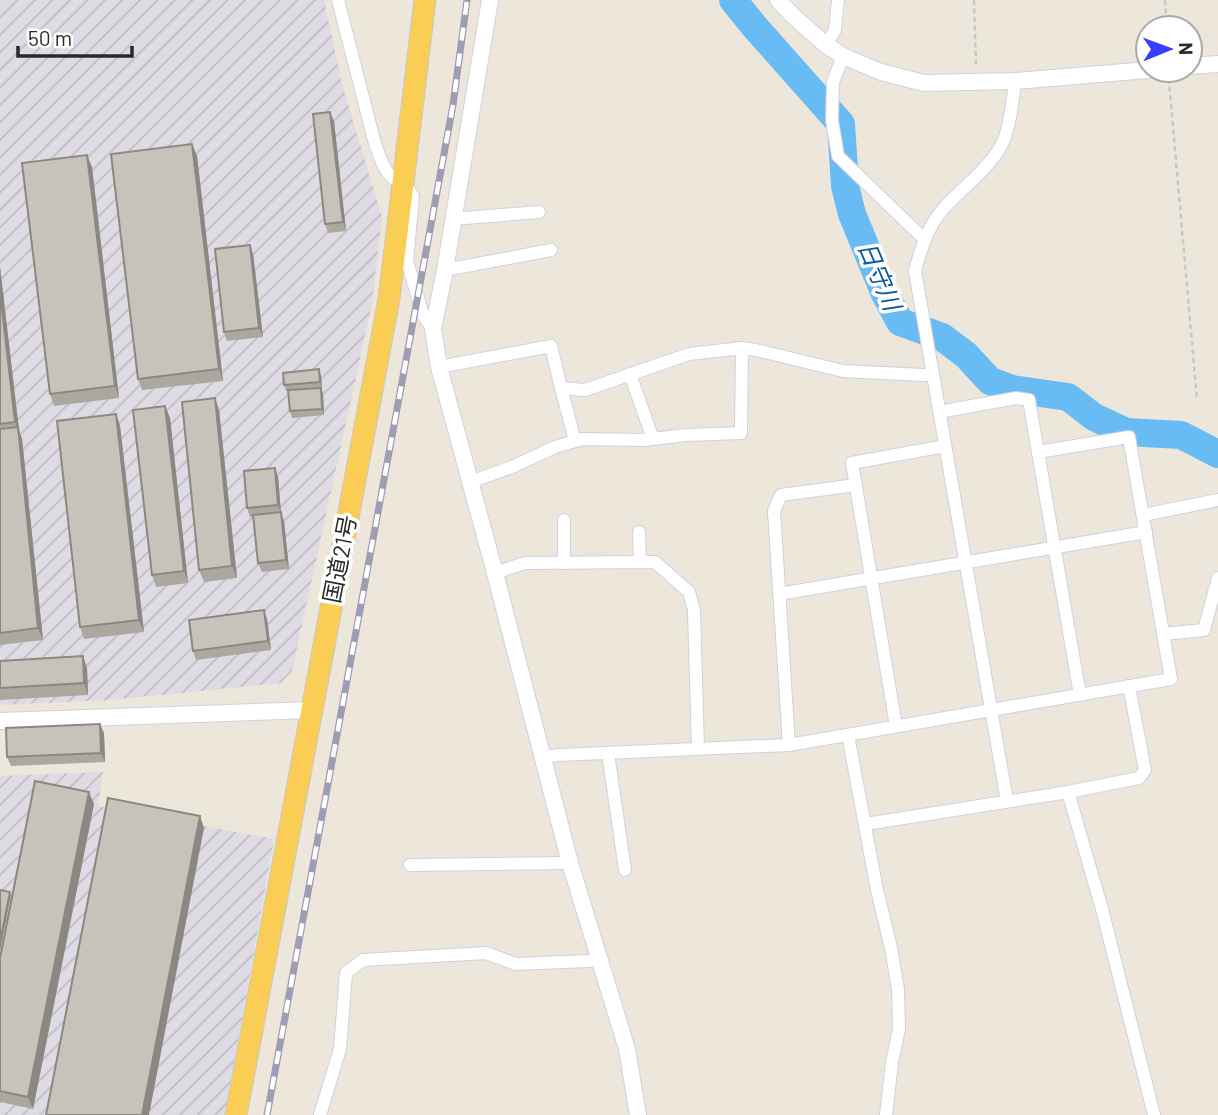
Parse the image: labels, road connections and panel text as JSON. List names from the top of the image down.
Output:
{
  "streets": {
    "highway": ["国道21号"]
  },
  "water": ["日守川"],
  "scale_bar": "50 m",
  "north": "right"
}
